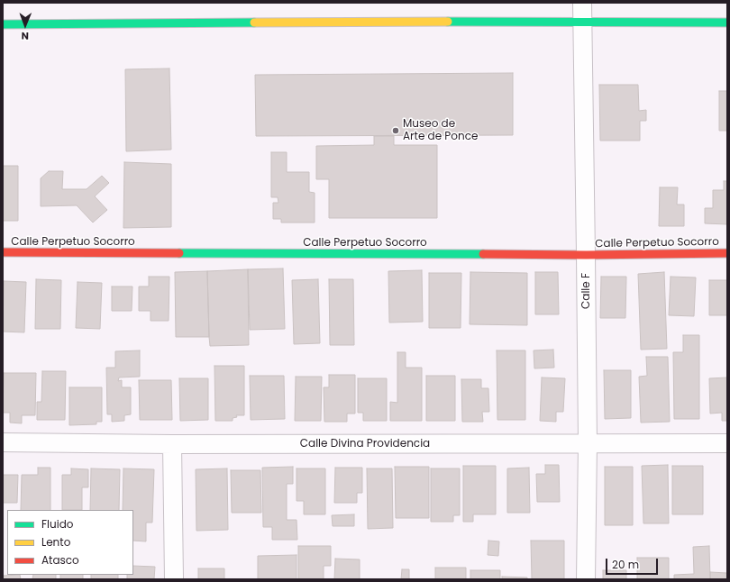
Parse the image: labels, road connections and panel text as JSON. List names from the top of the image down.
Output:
{
  "streets": {
    "street": ["Calle Perpetuo Socorro", "Calle F", "Calle Divina Providencia"]
  },
  "crossings": [
    ["Calle Perpetuo Socorro", "Calle F"],
    ["Calle F", "Calle Divina Providencia"]
  ],
  "places": ["Museo de Arte de Ponce"],
  "legend": ["Fluido", "Lento", "Atasco"],
  "scale_bar": "20 m",
  "north": "bottom"
}
